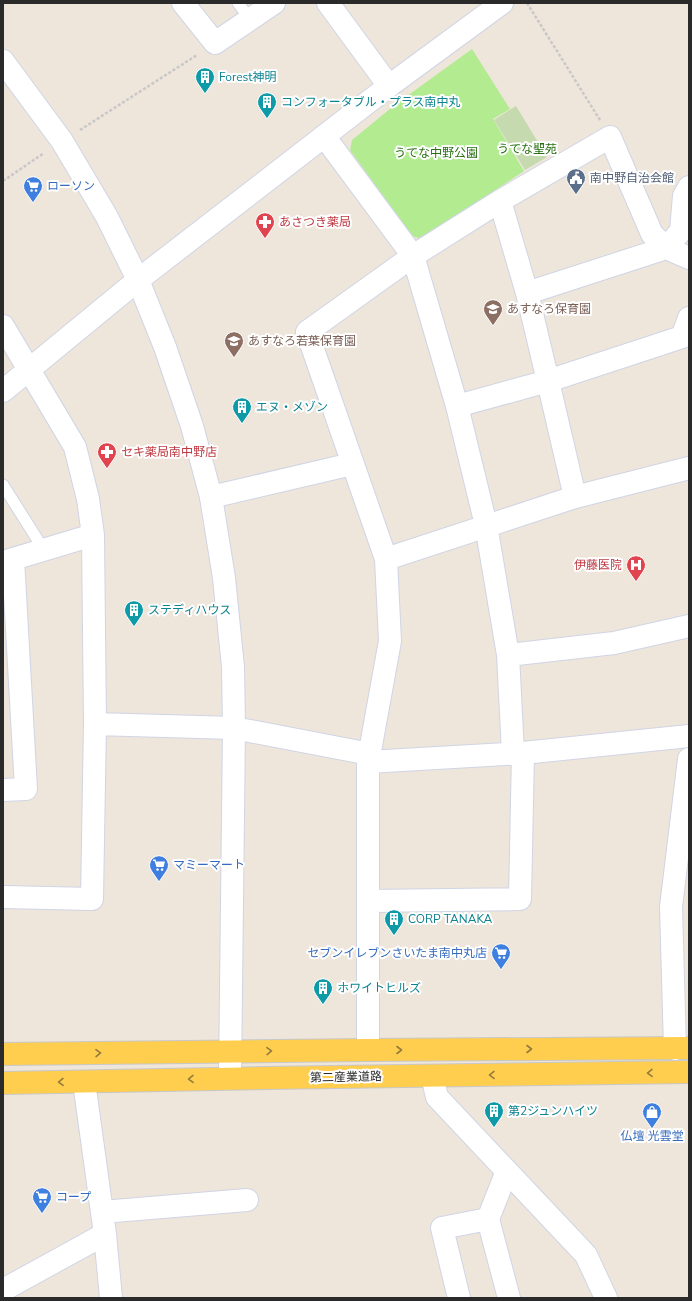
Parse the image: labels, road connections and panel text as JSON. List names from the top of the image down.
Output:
{
  "streets": {
    "main road": ["第二産業道路"]
  },
  "parks": ["うてな聖苑", "うてな中野公園"],
  "places": {
    "building": [
      "Forest神明",
      "コンフォータブル・プラス南中丸",
      "エヌ・メゾン",
      "ステディハウス",
      "CORP TANAKA",
      "ホワイトヒルズ",
      "第2ジュンハイツ"
    ],
    "public building": ["南中野自治会館"],
    "supermarket": [
      "ローソン",
      "マミーマート",
      "セブンイレブンさいたま南中丸店",
      "コープ"
    ],
    "pharmacy": ["あさつき薬局", "セキ薬局南中野店"],
    "school or university": ["あすなろ保育園", "あすなろ若葉保育園"],
    "hospital": ["伊藤医院"],
    "shop": ["仏壇 光雲堂"]
  }
}
